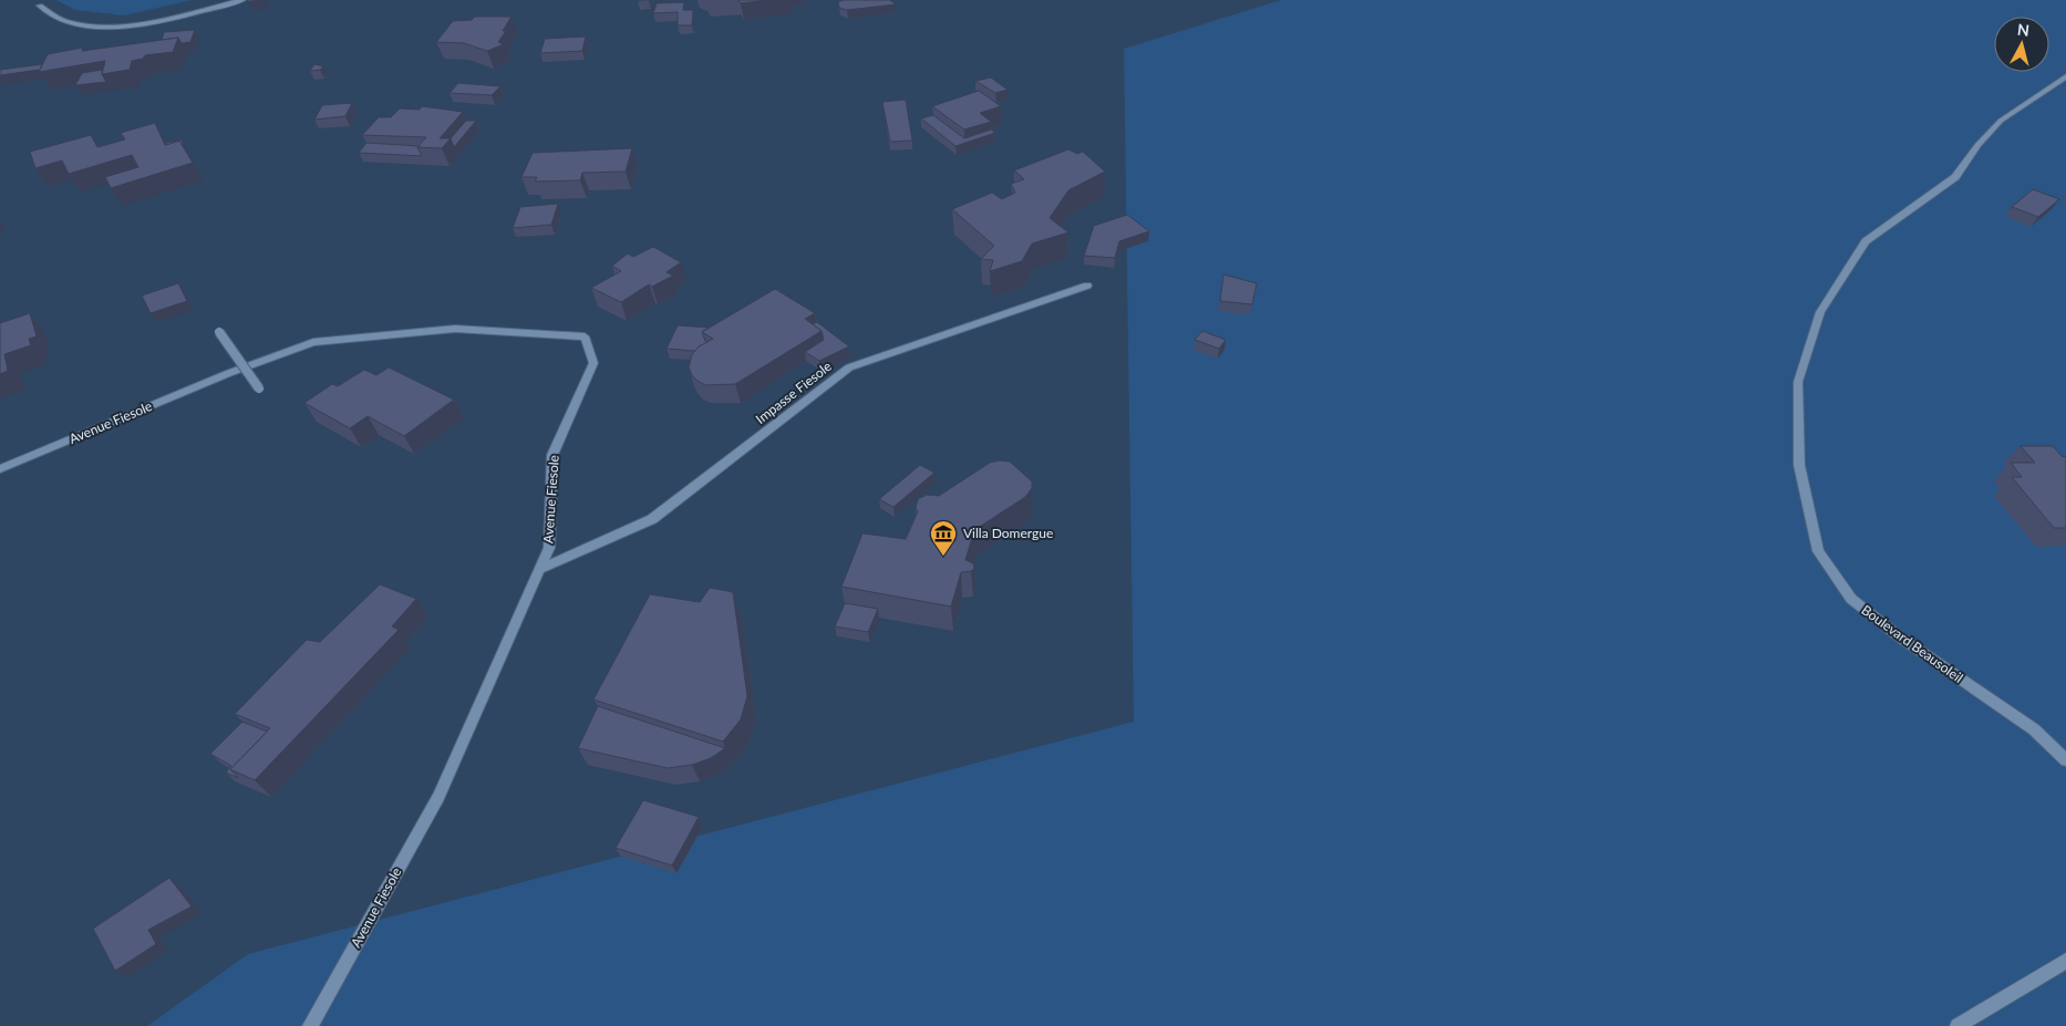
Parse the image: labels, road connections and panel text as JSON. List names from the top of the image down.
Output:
{
  "streets": {
    "street": ["Impasse Fiesole", "Avenue Fiesole", "Boulevard Beausoleil"]
  },
  "crossings": [
    ["Impasse Fiesole", "Avenue Fiesole"]
  ],
  "places": {
    "museum": ["Villa Domergue"]
  },
  "north": "top"
}
